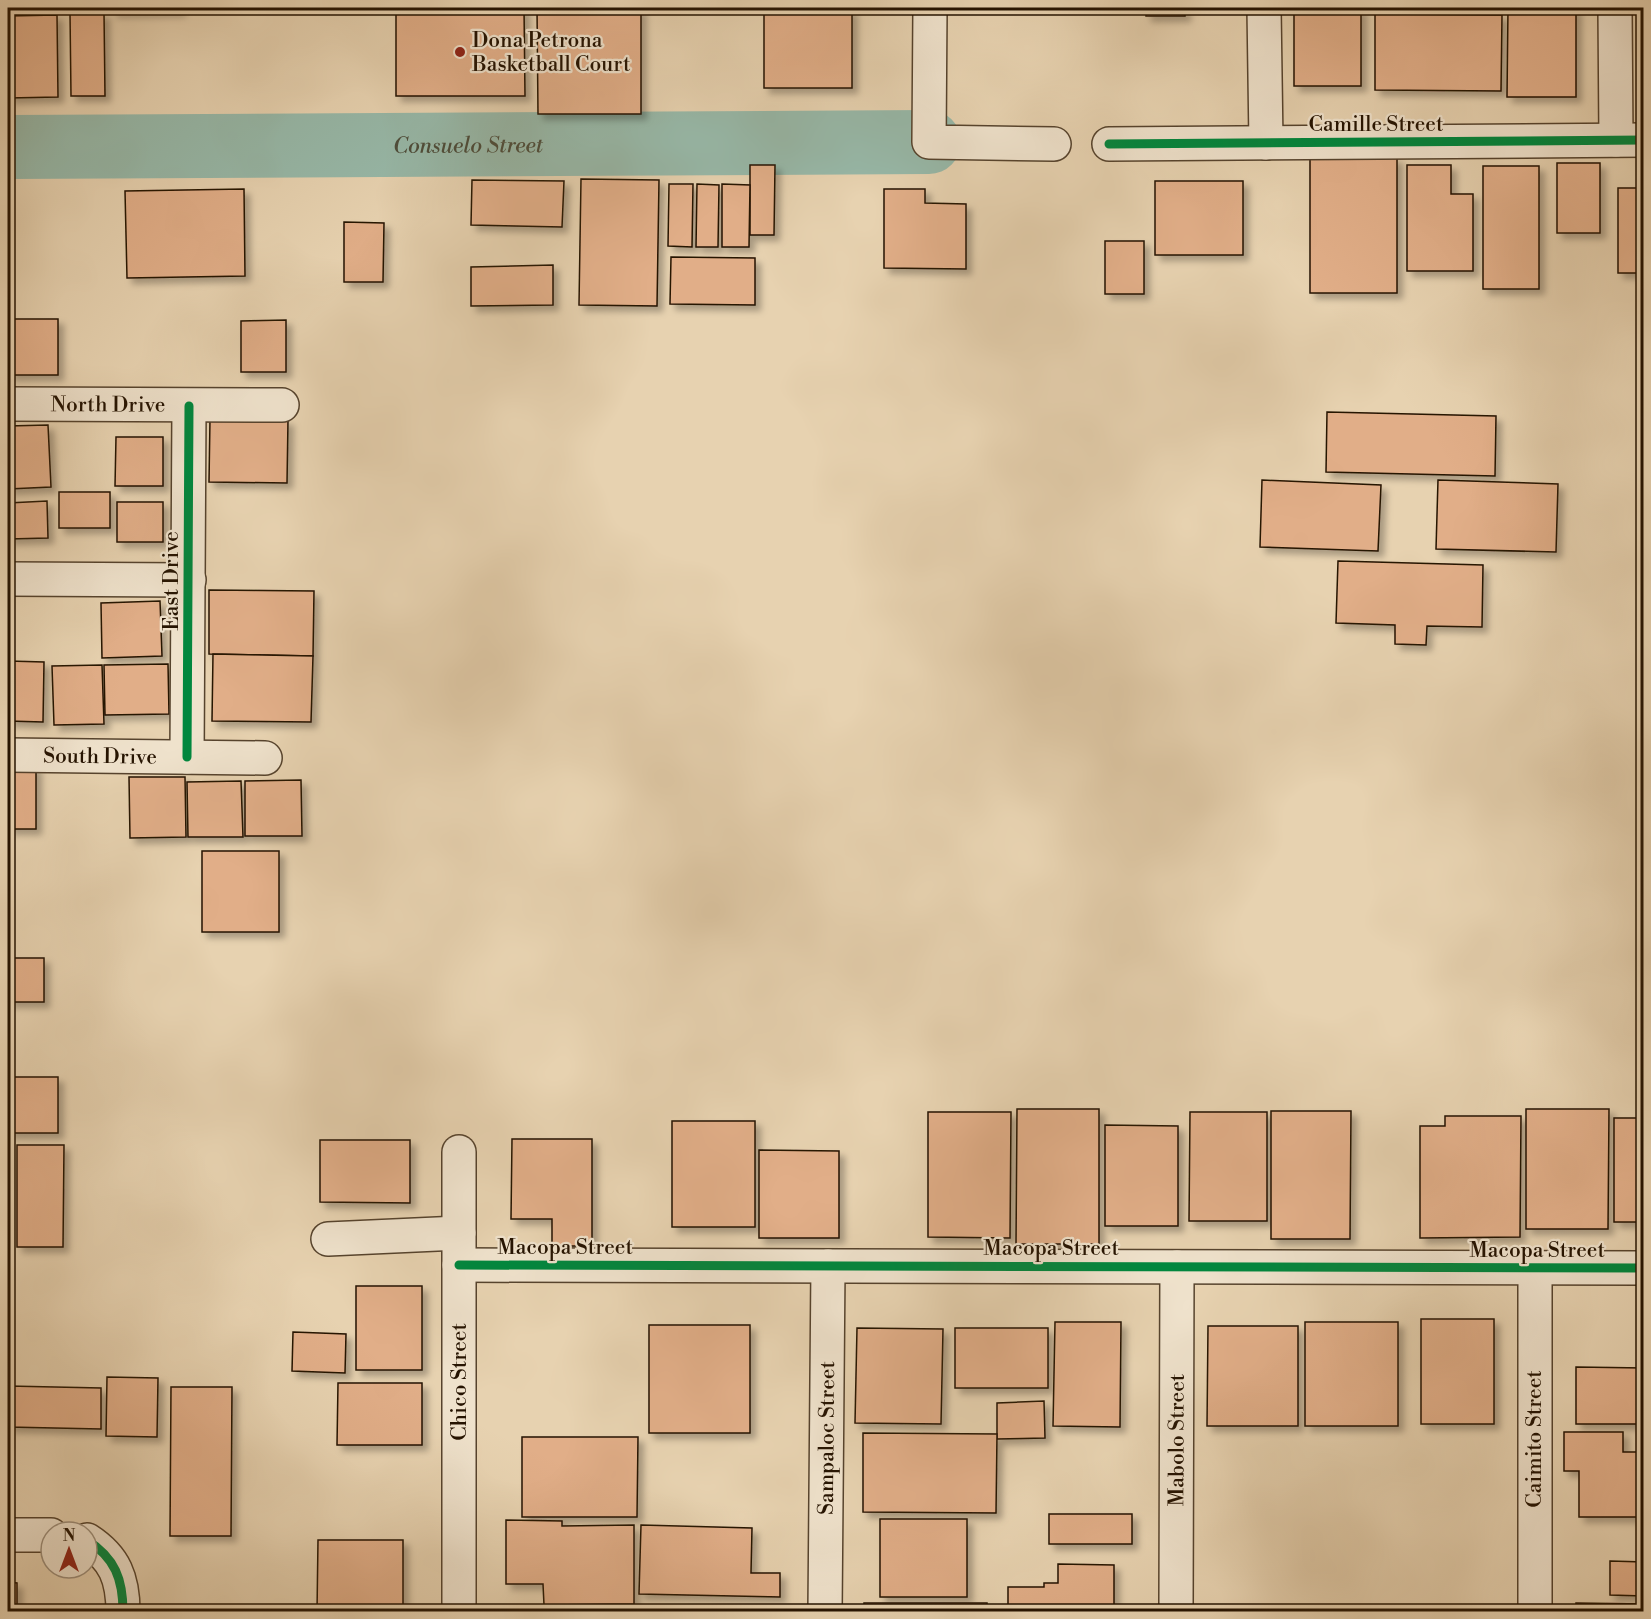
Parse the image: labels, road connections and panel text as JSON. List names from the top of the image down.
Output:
{
  "streets": {
    "street": [
      "Camille Street",
      "North Drive",
      "East Drive",
      "South Drive",
      "Macopa Street",
      "Chico Street",
      "Sampaloc Street",
      "Mabolo Street",
      "Caimito Street"
    ]
  },
  "crossings": [
    ["North Drive", "East Drive"],
    ["East Drive", "South Drive"],
    ["Macopa Street", "Chico Street"],
    ["Macopa Street", "Sampaloc Street"],
    ["Macopa Street", "Mabolo Street"],
    ["Macopa Street", "Caimito Street"]
  ],
  "water": ["Consuelo Street"],
  "places": ["Dona Petrona Basketball Court"],
  "north": "top"
}
